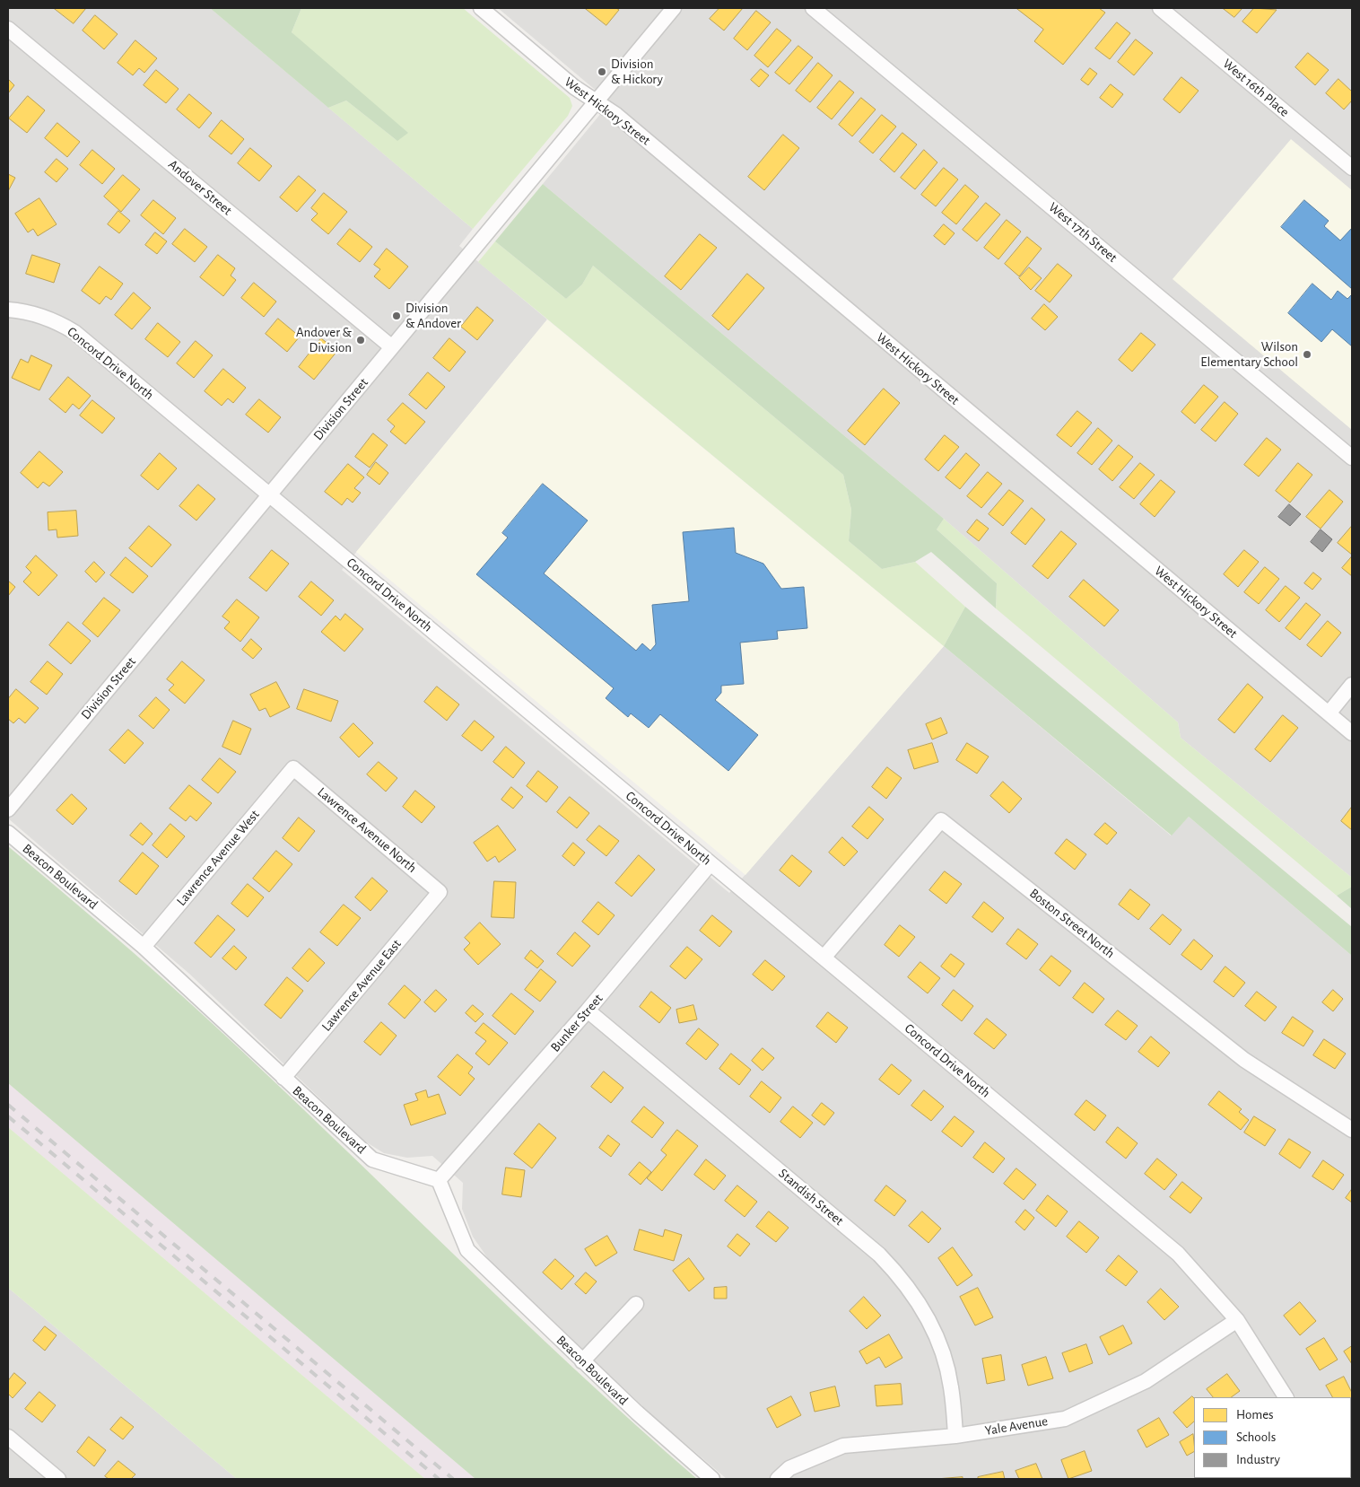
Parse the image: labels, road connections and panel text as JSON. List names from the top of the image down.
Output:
{
  "streets": {
    "street": [
      "West 16th Place",
      "West Hickory Street",
      "Andover Street",
      "West 17th Street",
      "Concord Drive North",
      "Division Street",
      "Lawrence Avenue North",
      "Lawrence Avenue West",
      "Beacon Boulevard",
      "Boston Street North",
      "Lawrence Avenue East",
      "Bunker Street",
      "Standish Street",
      "Yale Avenue"
    ]
  },
  "crossings": [
    ["West Hickory Street", "Division Street"],
    ["Andover Street", "Division Street"],
    ["Concord Drive North", "Division Street"],
    ["Concord Drive North", "Boston Street North"],
    ["Concord Drive North", "Bunker Street"],
    ["Concord Drive North", "Yale Avenue"],
    ["Lawrence Avenue North", "Lawrence Avenue West"],
    ["Lawrence Avenue North", "Lawrence Avenue East"],
    ["Lawrence Avenue West", "Beacon Boulevard"],
    ["Beacon Boulevard", "Lawrence Avenue East"],
    ["Beacon Boulevard", "Bunker Street"],
    ["Bunker Street", "Standish Street"],
    ["Standish Street", "Yale Avenue"]
  ],
  "places": [
    "Division & Hickory",
    "Division & Andover",
    "Andover & Division",
    "Wilson Elementary School"
  ],
  "legend": ["Homes", "Schools", "Industry"]
}
